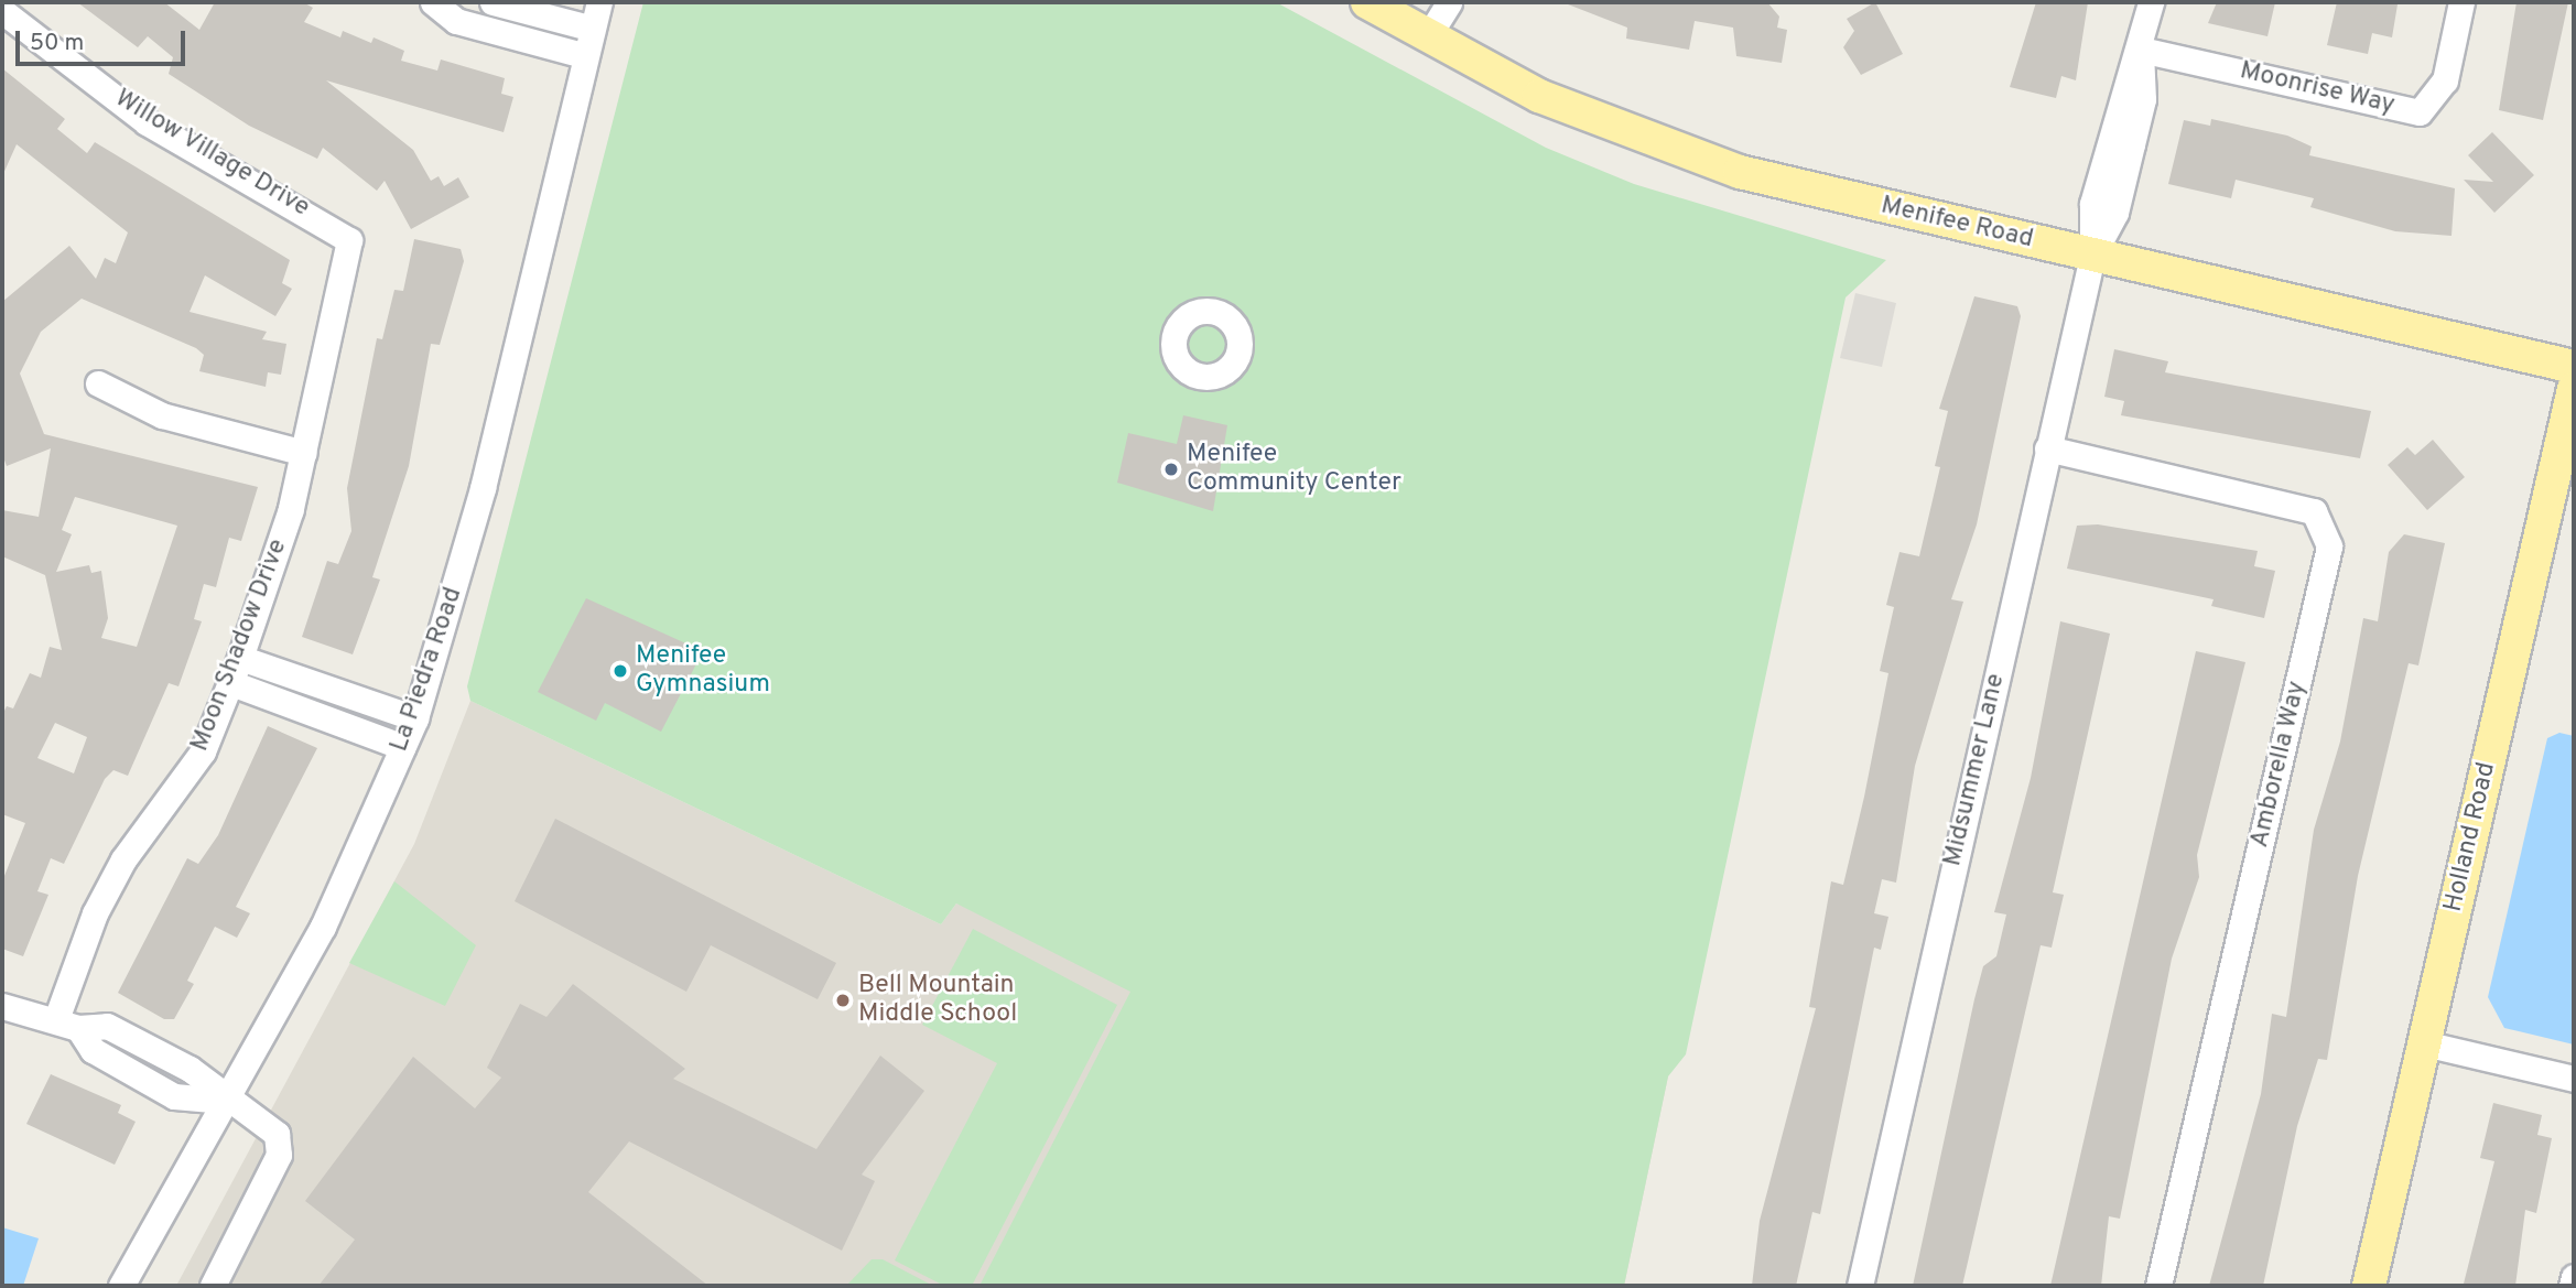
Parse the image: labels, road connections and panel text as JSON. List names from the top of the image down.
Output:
{
  "streets": {
    "main road": ["Menifee Road", "Holland Road"],
    "street": [
      "Moonrise Way",
      "Willow Village Drive",
      "Moon Shadow Drive",
      "La Piedra Road",
      "Amborella Way",
      "Midsummer Lane"
    ]
  },
  "crossings": [
    ["Moonrise Way", "Midsummer Lane"],
    ["Willow Village Drive", "Moon Shadow Drive"],
    ["Menifee Road", "Midsummer Lane"],
    ["Amborella Way", "Midsummer Lane"]
  ],
  "places": ["Menifee Community Center", "Menifee Gymnasium", "Bell Mountain Middle School"],
  "scale_bar": "50 m"
}
